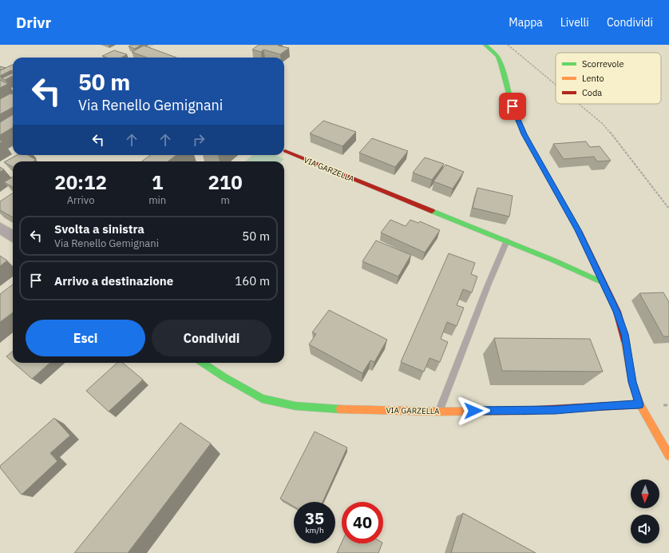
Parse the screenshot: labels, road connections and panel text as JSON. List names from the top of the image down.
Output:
{
  "streets": {
    "street": ["VIA GARZELLA"]
  },
  "legend": ["Scorrevole", "Lento", "Coda"],
  "north": "bottom",
  "page": {
    "header": "Drivr",
    "nav": ["Mappa", "Livelli", "Condividi"],
    "turn": ["50 m", "Via Renello Gemignani"],
    "eta": [
      "20:12",
      "Arrivo",
      "1",
      "min",
      "210",
      "m"
    ],
    "list": [
      {
        "name": "Svolta a sinistra",
        "note": "Via Renello Gemignani",
        "value": "50 m"
      },
      {
        "name": "Arrivo a destinazione",
        "value": "160 m"
      }
    ],
    "buttons": ["Esci", "Condividi"],
    "speed": "35 km/h",
    "limit": "40"
  }
}
